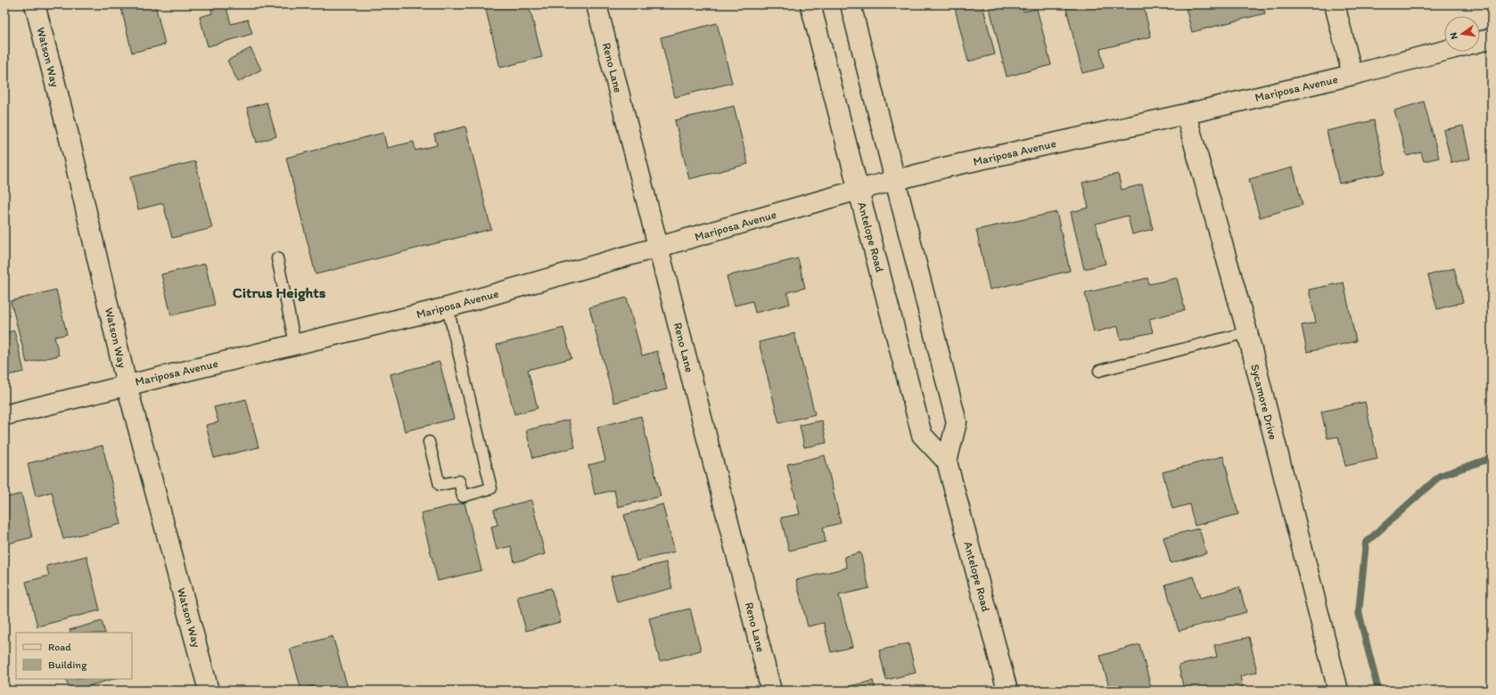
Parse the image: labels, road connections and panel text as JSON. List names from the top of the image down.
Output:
{
  "streets": {
    "street": [
      "Watson Way",
      "Reno Lane",
      "Mariposa Avenue",
      "Antelope Road",
      "Sycamore Drive"
    ]
  },
  "crossings": [
    ["Watson Way", "Mariposa Avenue"],
    ["Reno Lane", "Mariposa Avenue"],
    ["Mariposa Avenue", "Antelope Road"],
    ["Mariposa Avenue", "Sycamore Drive"]
  ],
  "districts": ["Citrus Heights"],
  "legend": ["Road", "Building"],
  "north": "left"
}
